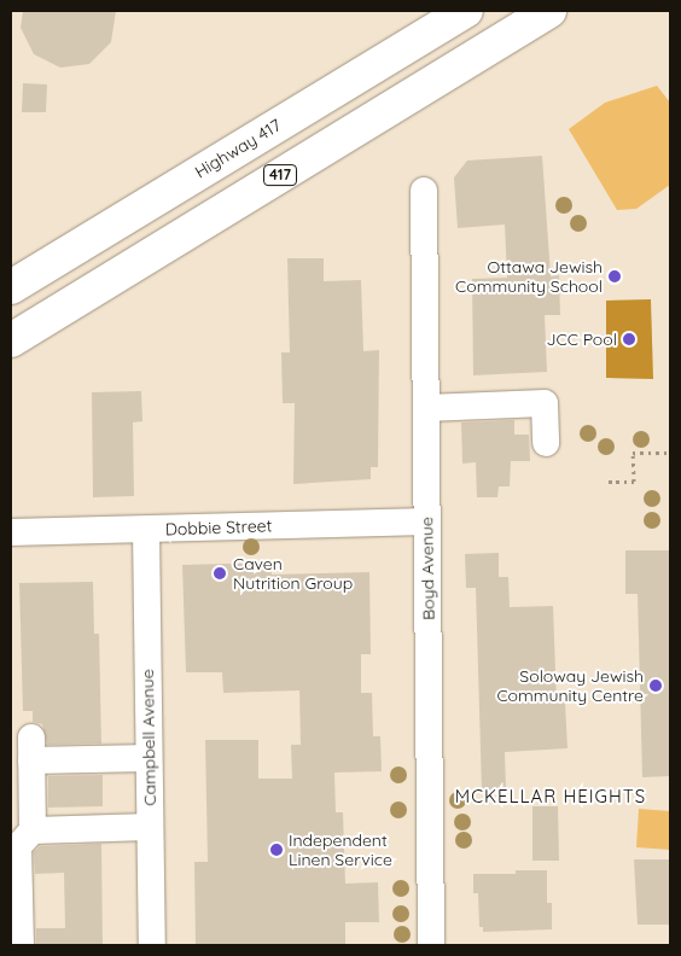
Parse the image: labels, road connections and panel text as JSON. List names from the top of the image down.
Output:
{
  "streets": {
    "highway": ["Highway 417", "417"],
    "street": ["Dobbie Street", "Boyd Avenue", "Campbell Avenue"]
  },
  "crossings": [
    ["Dobbie Street", "Boyd Avenue"],
    ["Dobbie Street", "Campbell Avenue"]
  ],
  "districts": ["MCKELLAR HEIGHTS"],
  "places": [
    "Ottawa Jewish Community School",
    "JCC Pool",
    "Caven Nutrition Group",
    "Soloway Jewish Community Centre",
    "Independent Linen Service"
  ]
}
